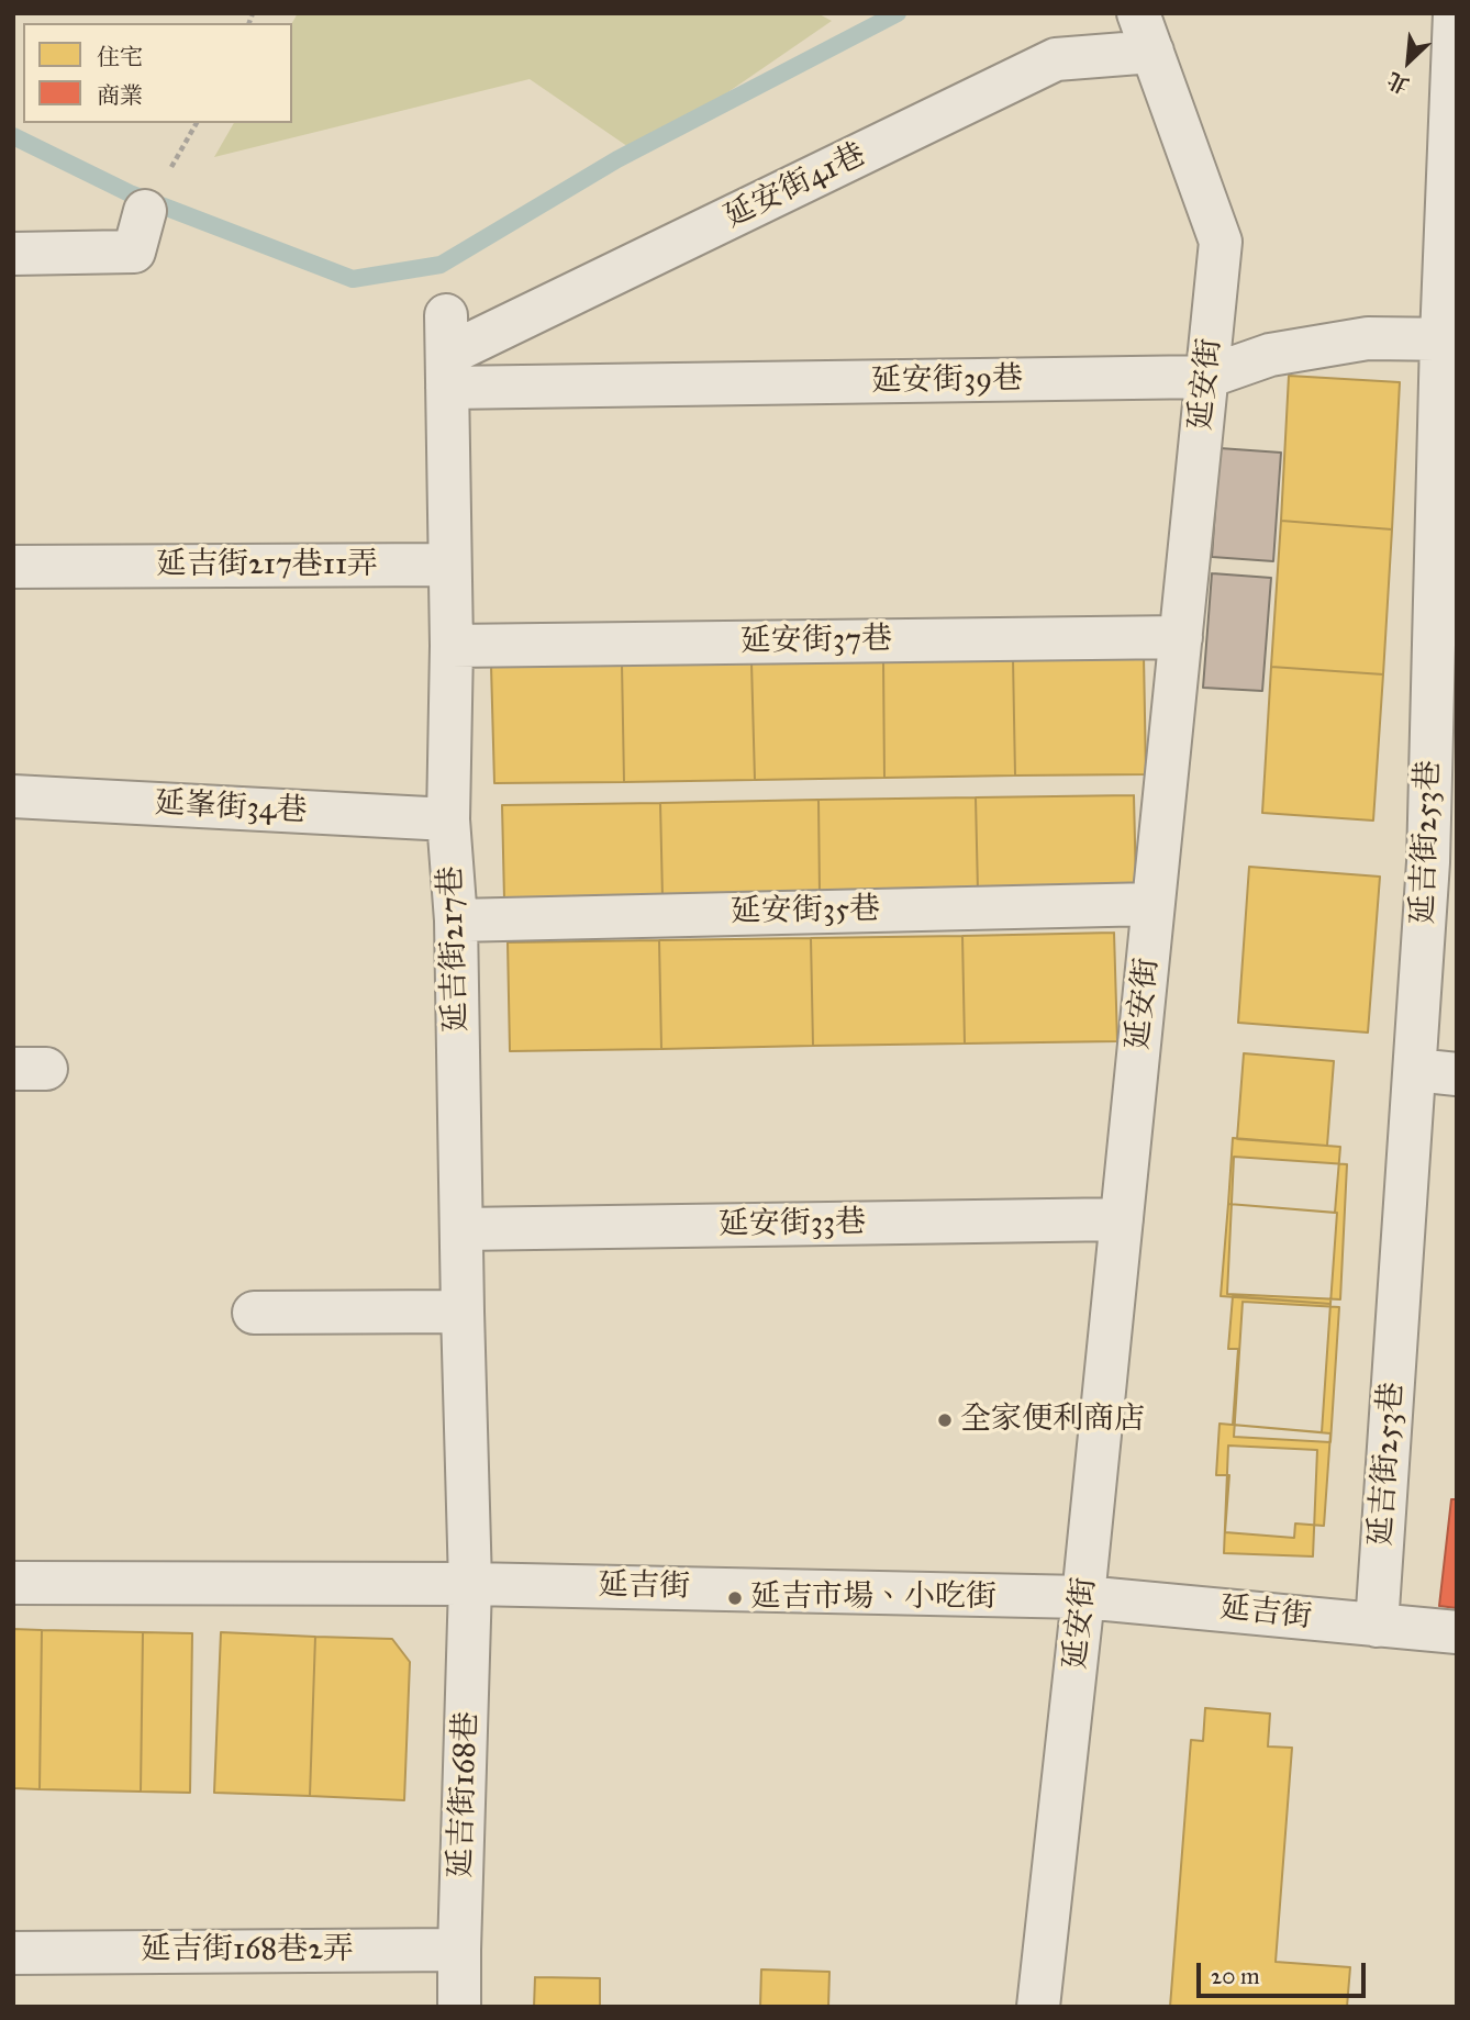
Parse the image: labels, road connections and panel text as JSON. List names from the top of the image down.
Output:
{
  "streets": {
    "street": [
      "延安街41巷",
      "延安街39巷",
      "延安街",
      "延吉街217巷11弄",
      "延安街37巷",
      "延峯街34巷",
      "延吉街253巷",
      "延安街35巷",
      "延吉街217巷",
      "延安街33巷",
      "延吉街",
      "延吉街168巷",
      "延吉街168巷2弄"
    ]
  },
  "crossings": [
    ["延安街41巷", "延安街39巷"],
    ["延安街41巷", "延安街"],
    ["延安街41巷", "延吉街217巷"],
    ["延安街39巷", "延安街"],
    ["延安街39巷", "延吉街253巷"],
    ["延安街39巷", "延吉街217巷"],
    ["延安街", "延安街37巷"],
    ["延安街", "延安街35巷"],
    ["延安街", "延安街33巷"],
    ["延安街", "延吉街"],
    ["延吉街217巷11弄", "延吉街217巷"],
    ["延安街37巷", "延吉街217巷"],
    ["延峯街34巷", "延吉街217巷"],
    ["延吉街253巷", "延吉街"],
    ["延安街35巷", "延吉街217巷"],
    ["延吉街217巷", "延安街33巷"],
    ["延吉街217巷", "延吉街"],
    ["延吉街217巷", "延吉街168巷"],
    ["延吉街", "延吉街168巷"],
    ["延吉街168巷", "延吉街168巷2弄"]
  ],
  "places": ["全家便利商店", "延吉市場、小吃街"],
  "legend": ["住宅", "商業"],
  "scale_bar": "20 m",
  "north": "bottom left"
}
